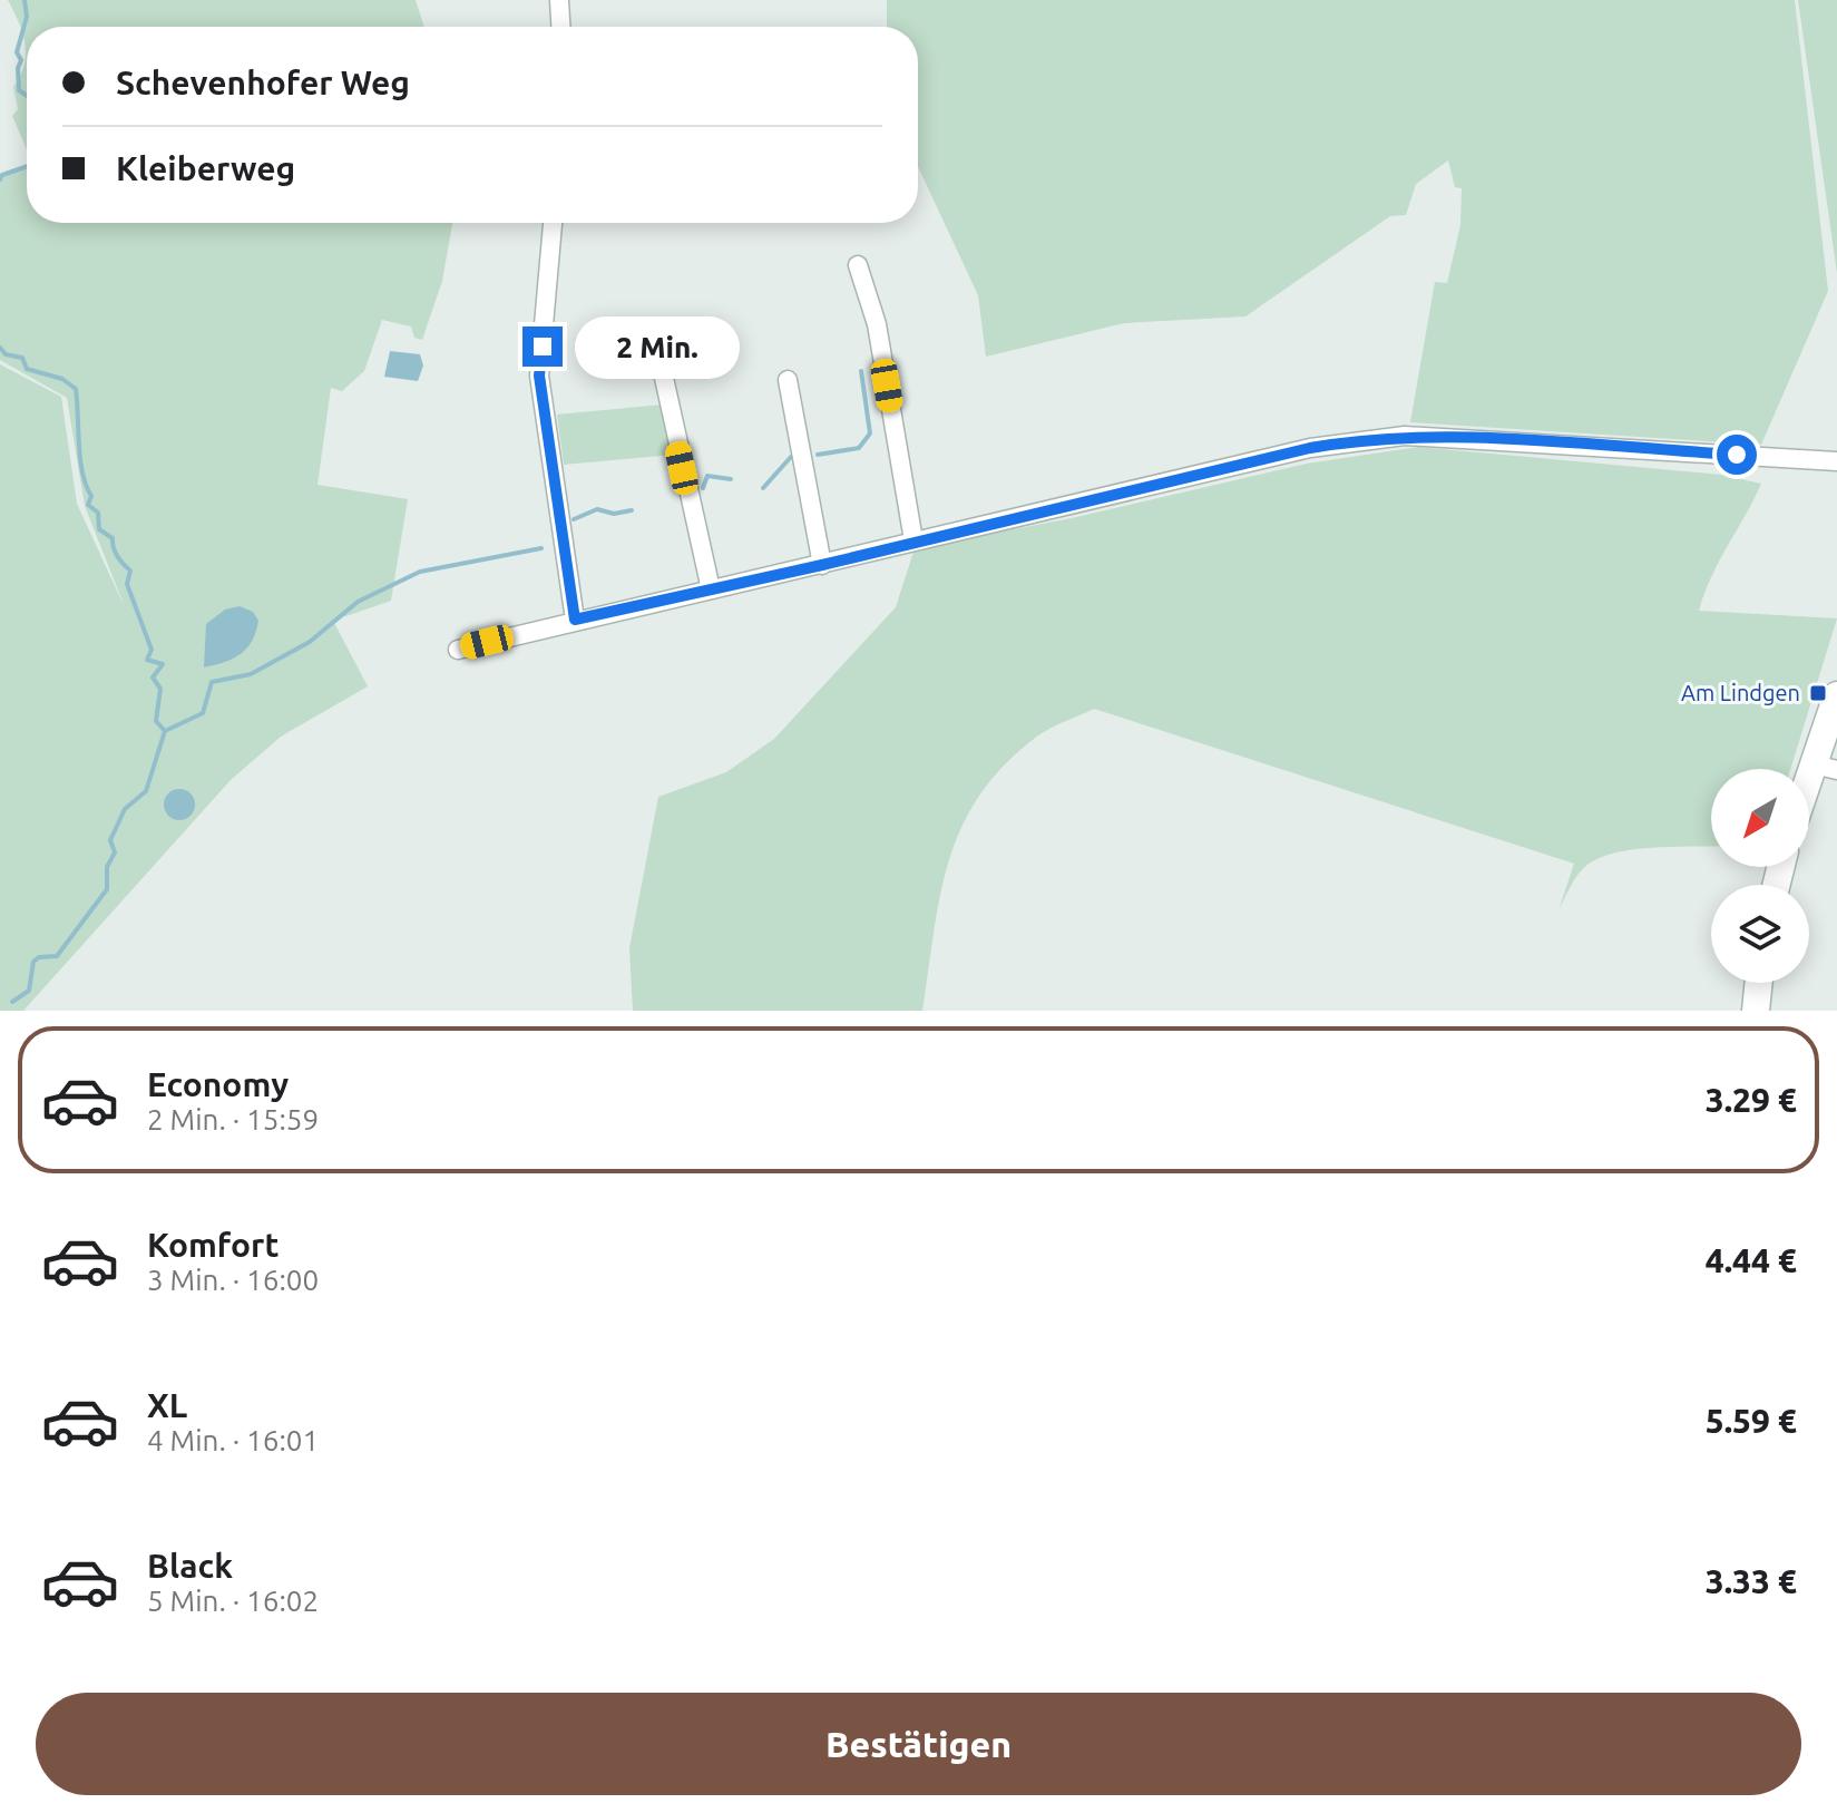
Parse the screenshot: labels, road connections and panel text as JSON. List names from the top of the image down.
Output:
{
  "places": {
    "transit": ["Am Lindgen"]
  },
  "north": "bottom left",
  "page": {
    "banner": ["Schevenhofer Weg", "Kleiberweg"],
    "bubble": "2 Min.",
    "list": [
      {
        "name": "Economy",
        "note": "2 Min. · 15:59",
        "value": "3.29 €"
      },
      {
        "name": "Komfort",
        "note": "3 Min. · 16:00",
        "value": "4.44 €"
      },
      {
        "name": "XL",
        "note": "4 Min. · 16:01",
        "value": "5.59 €"
      },
      {
        "name": "Black",
        "note": "5 Min. · 16:02",
        "value": "3.33 €"
      }
    ],
    "buttons": "Bestätigen"
  }
}
